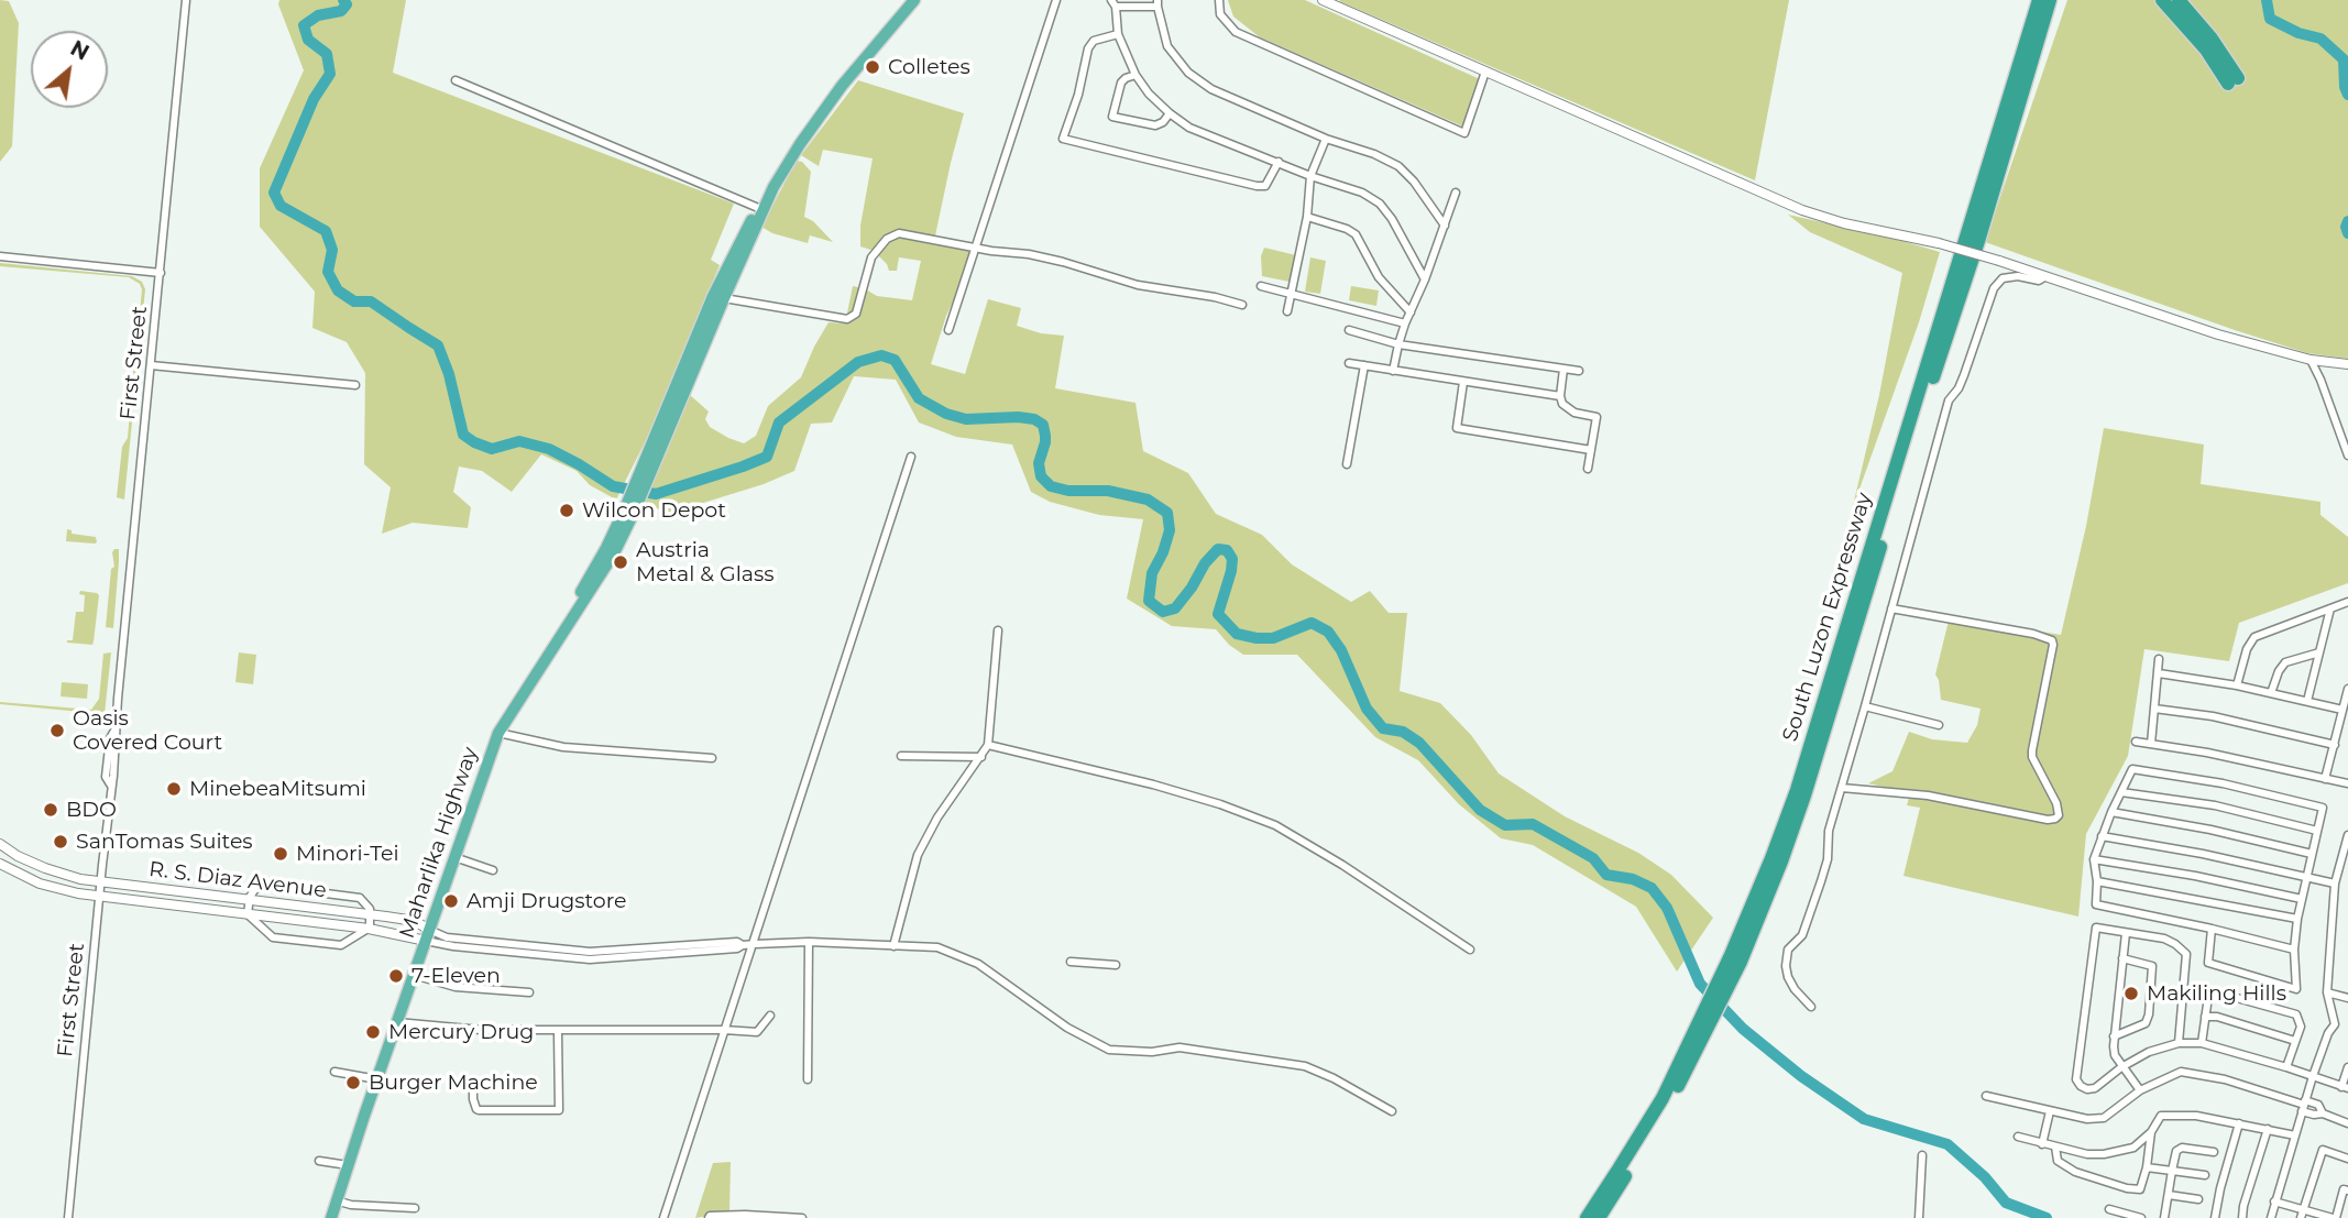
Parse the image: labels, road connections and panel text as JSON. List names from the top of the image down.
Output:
{
  "streets": {
    "highway": ["South Luzon Expressway", "Maharlika Highway"],
    "street": ["First Street", "R. S. Diaz Avenue"]
  },
  "crossings": [
    ["First Street", "R. S. Diaz Avenue"],
    ["Maharlika Highway", "R. S. Diaz Avenue"]
  ],
  "places": [
    "Colletes",
    "Wilcon Depot",
    "Austria Metal & Glass",
    "Oasis Covered Court",
    "MinebeaMitsumi",
    "BDO",
    "SanTomas Suites",
    "Minori-Tei",
    "Amji Drugstore",
    "7-Eleven",
    "Makiling Hills",
    "Mercury Drug",
    "Burger Machine"
  ],
  "north": "top right"
}
